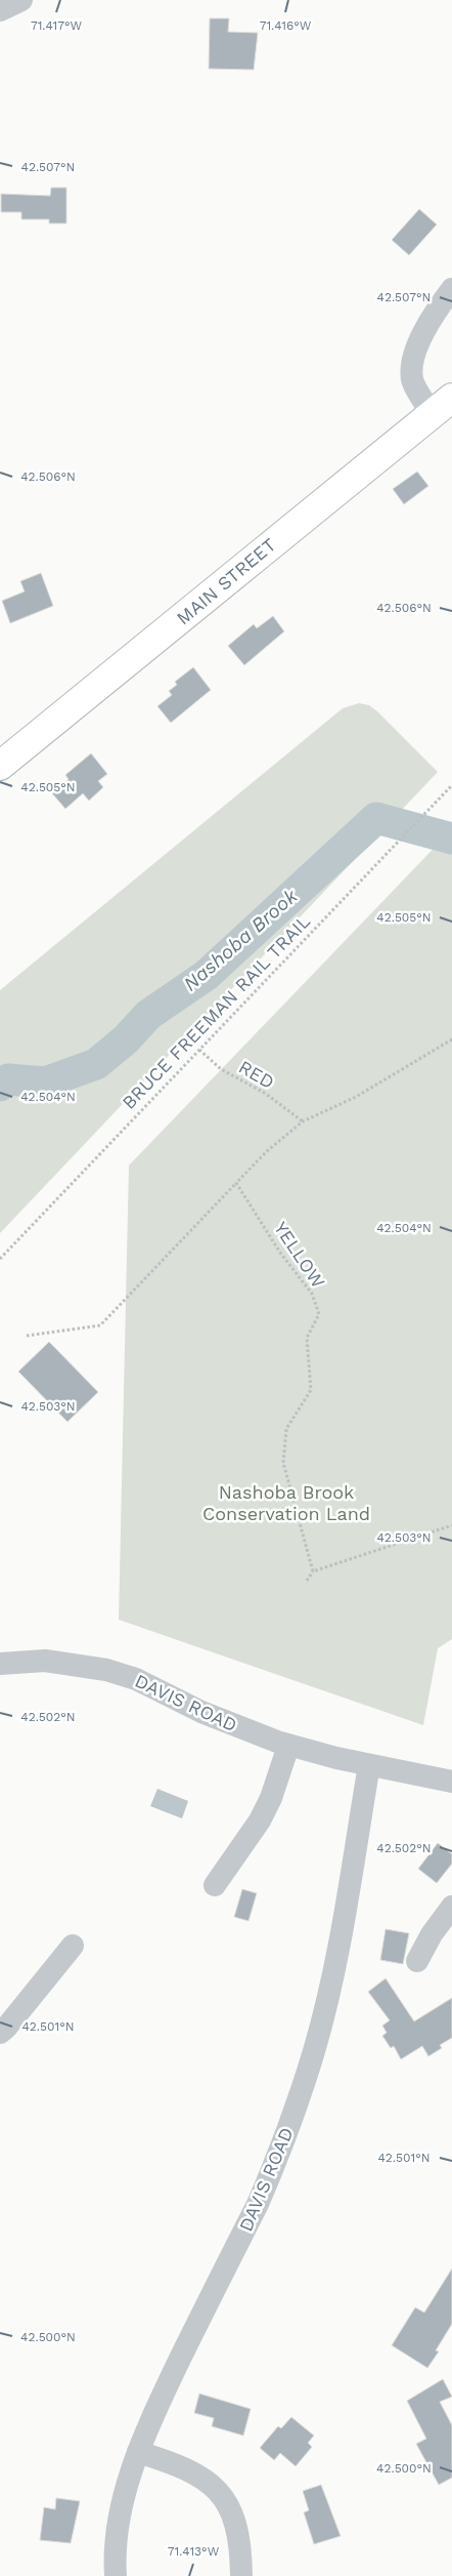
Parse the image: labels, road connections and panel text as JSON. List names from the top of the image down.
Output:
{
  "streets": {
    "main road": ["MAIN STREET"],
    "street": ["DAVIS ROAD"],
    "path": ["BRUCE FREEMAN RAIL TRAIL", "RED", "YELLOW"]
  },
  "crossings": [
    ["BRUCE FREEMAN RAIL TRAIL", "RED"]
  ],
  "water": ["Nashoba Brook"],
  "parks": ["Nashoba Brook Conservation Land"],
  "coordinates": [
    "71.417°W",
    "71.416°W",
    "42.507°N",
    "42.506°N",
    "42.505°N",
    "42.504°N",
    "42.503°N",
    "42.502°N",
    "42.501°N",
    "42.500°N",
    "71.413°W"
  ]
}
